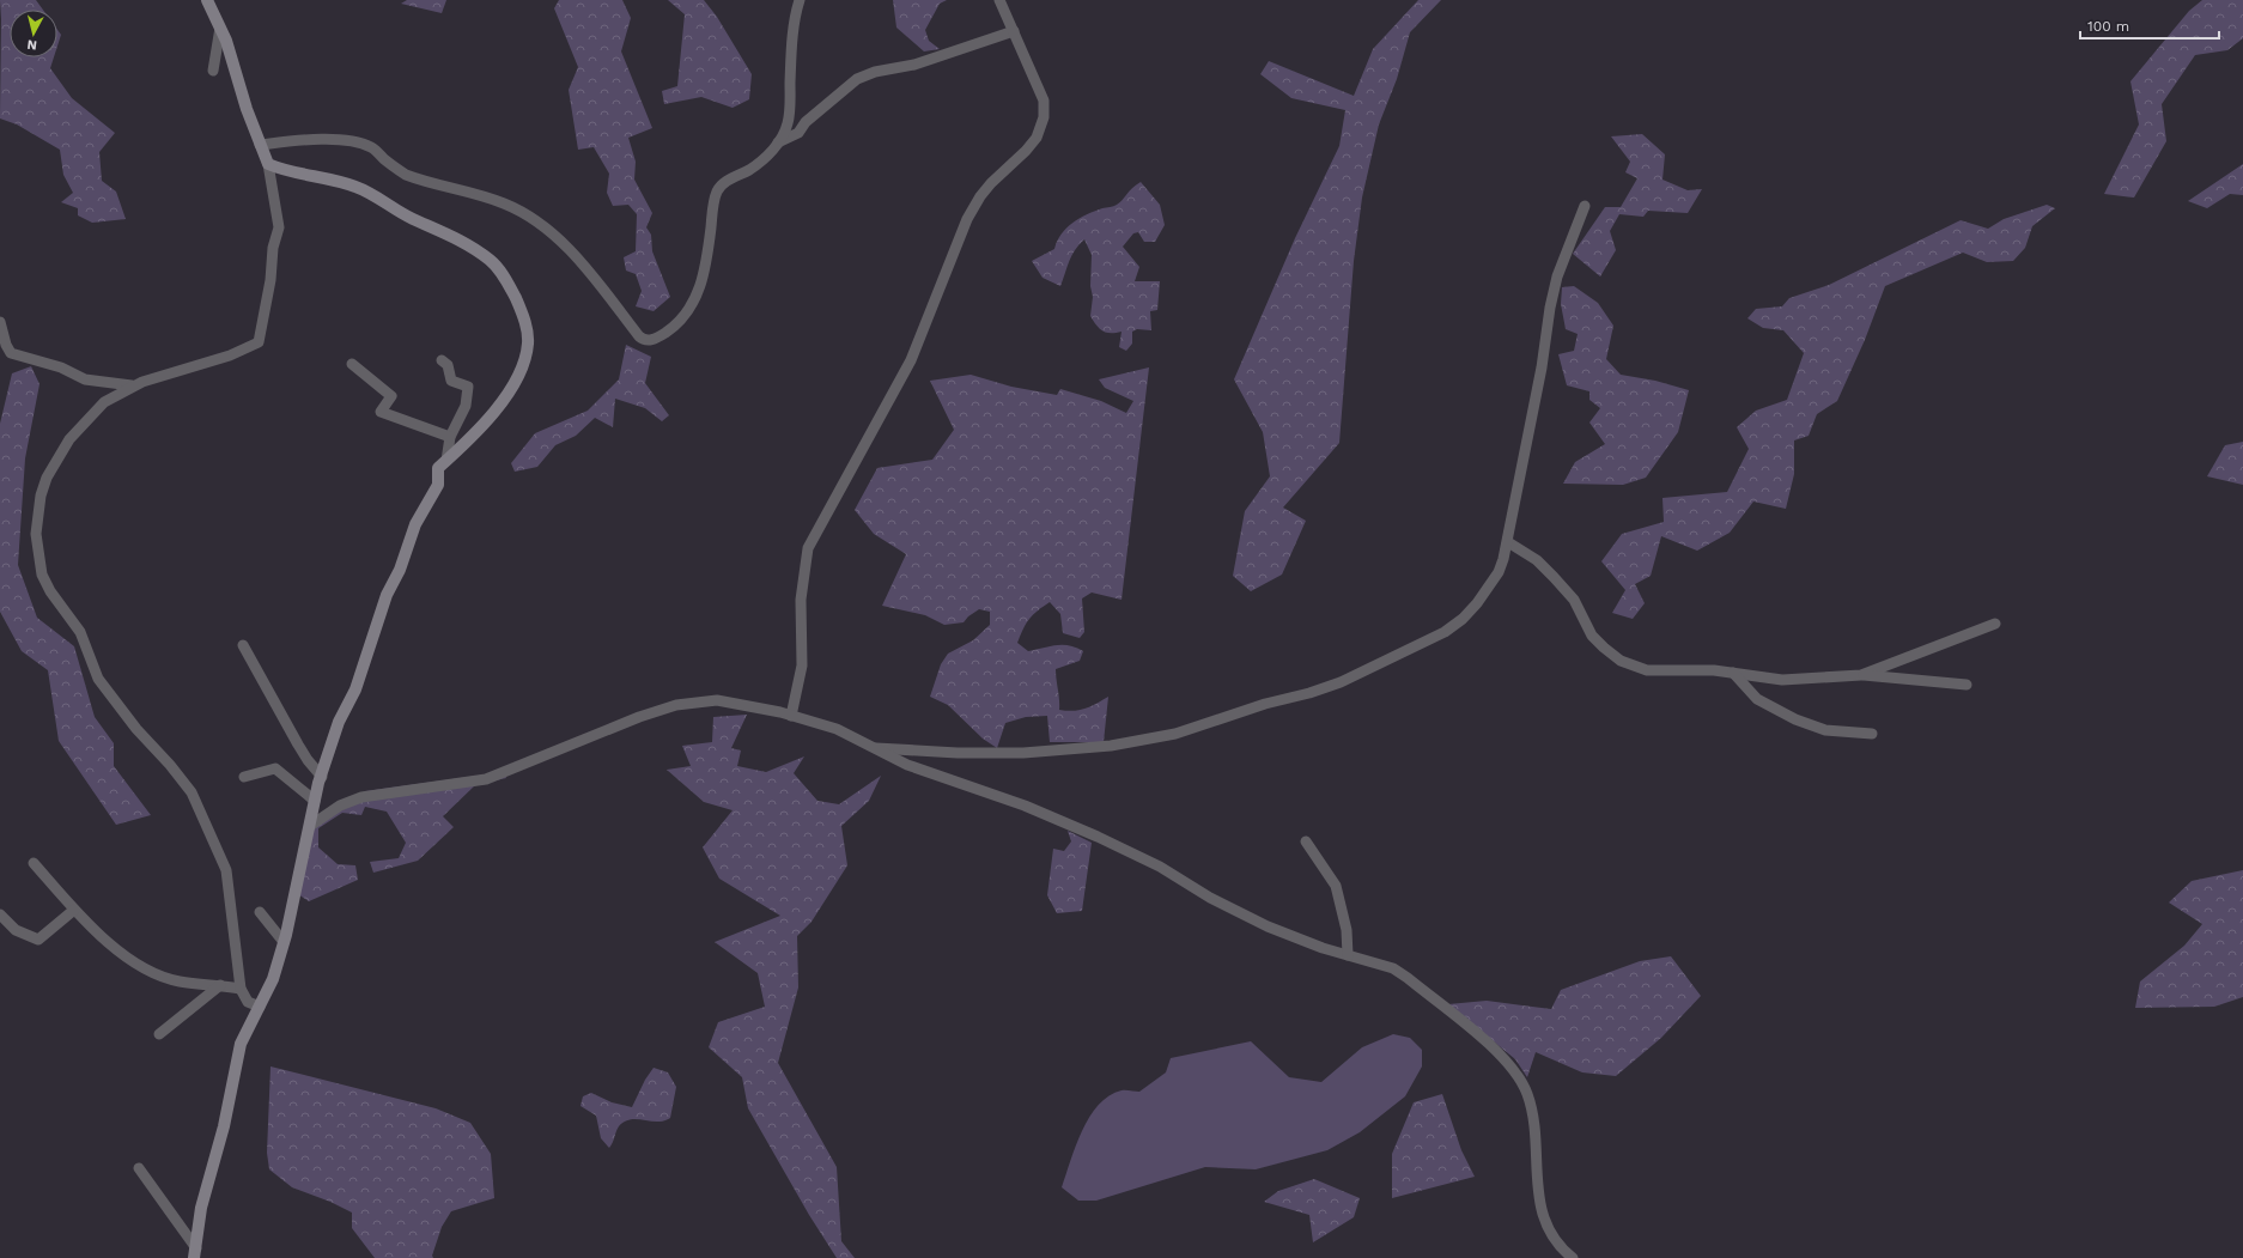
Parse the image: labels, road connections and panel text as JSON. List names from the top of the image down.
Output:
{
  "scale_bar": "100 m",
  "north": "bottom"
}
